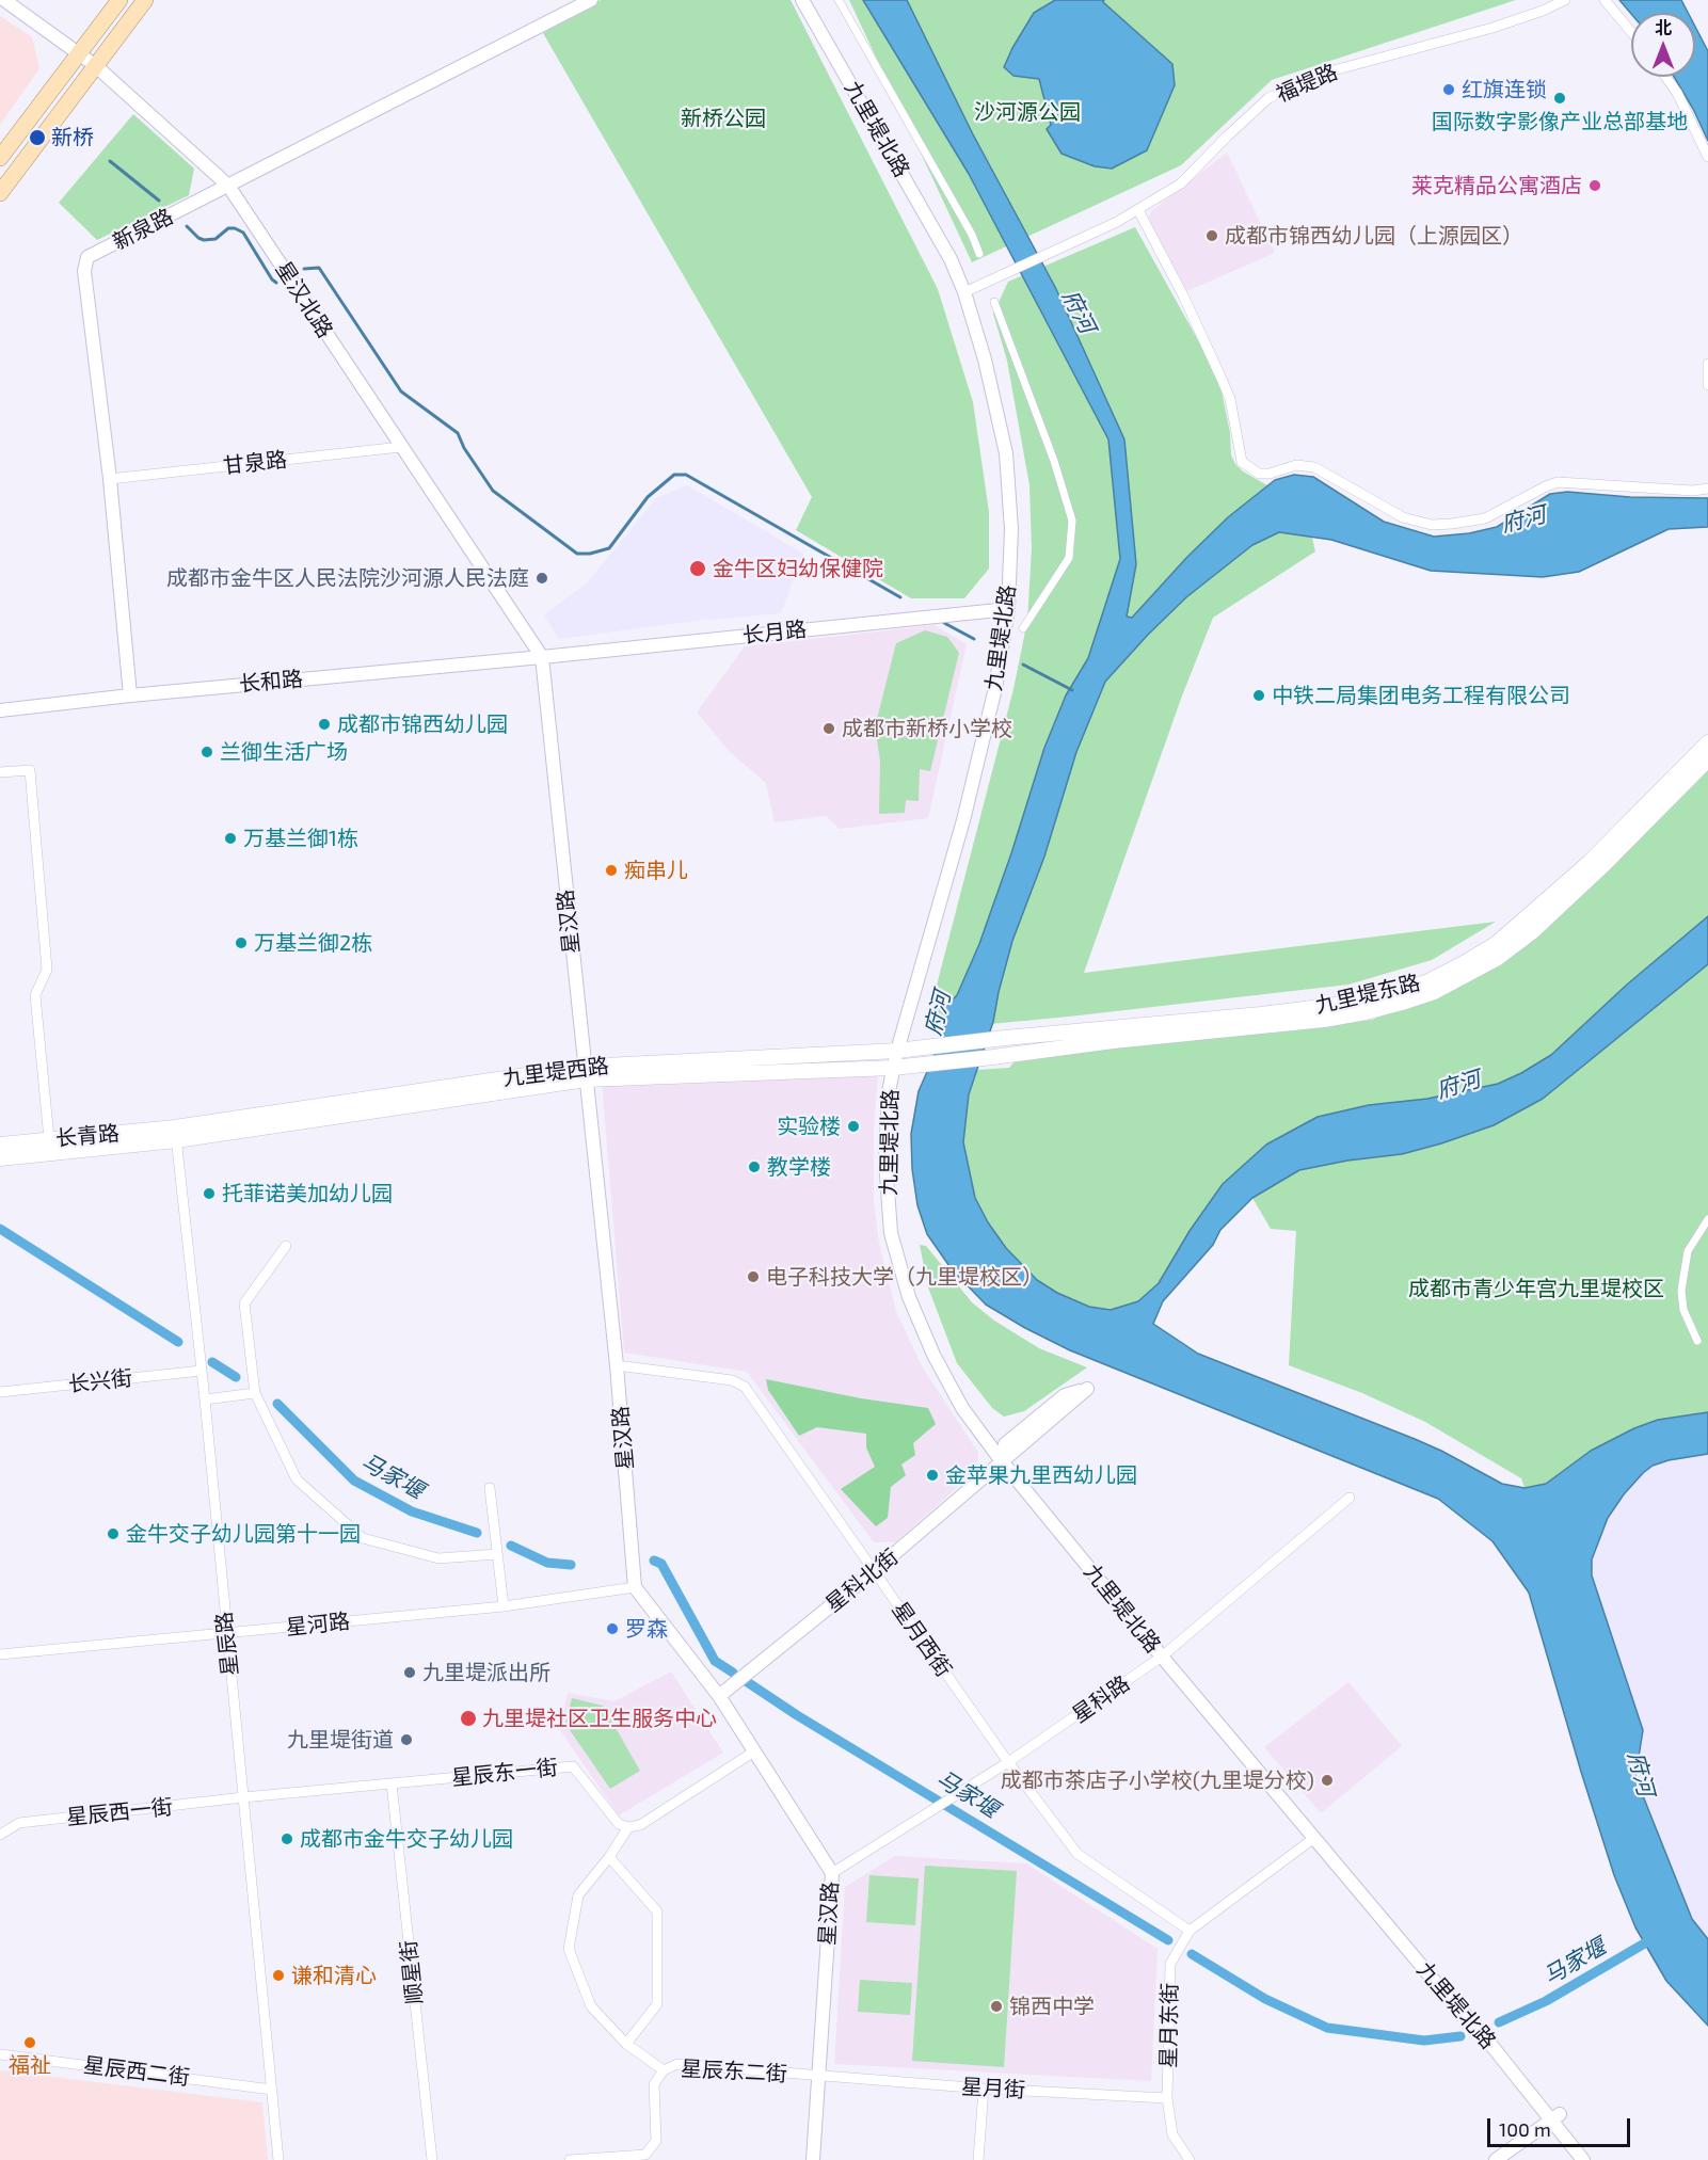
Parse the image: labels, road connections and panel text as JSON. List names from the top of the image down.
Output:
{
  "streets": {
    "main road": ["九里堤东路", "九里堤西路", "长青路"],
    "street": [
      "福堤路",
      "九里堤北路",
      "新泉路",
      "星汉北路",
      "甘泉路",
      "长月路",
      "长和路",
      "星汉路",
      "长兴街",
      "星科北街",
      "星河路",
      "星月西街",
      "星辰路",
      "星科路",
      "星辰东一街",
      "星辰西一街",
      "顺星街",
      "星月东街",
      "星辰西二街",
      "星辰东二街",
      "星月街"
    ]
  },
  "crossings": [
    ["福堤路", "九里堤北路"],
    ["九里堤北路", "长月路"],
    ["九里堤北路", "九里堤西路"],
    ["九里堤北路", "星科北街"],
    ["九里堤北路", "星科路"],
    ["九里堤北路", "星月东街"],
    ["新泉路", "星汉北路"],
    ["新泉路", "甘泉路"],
    ["新泉路", "长和路"],
    ["星汉北路", "甘泉路"],
    ["星汉北路", "长月路"],
    ["星汉北路", "长和路"],
    ["星汉北路", "星汉路"],
    ["长月路", "长和路"],
    ["长月路", "星汉路"],
    ["长和路", "星汉路"],
    ["星汉路", "九里堤西路"],
    ["星汉路", "星科北街"],
    ["星汉路", "星河路"],
    ["星汉路", "星月西街"],
    ["星汉路", "星科路"],
    ["星汉路", "星辰东二街"],
    ["星汉路", "星月街"],
    ["九里堤东路", "九里堤西路"],
    ["九里堤西路", "长青路"],
    ["九里堤西路", "星辰路"],
    ["长青路", "星辰路"],
    ["长兴街", "星辰路"],
    ["星科北街", "星月西街"],
    ["星河路", "星辰路"],
    ["星月西街", "星科路"],
    ["星月西街", "星月东街"],
    ["星辰路", "星辰东一街"],
    ["星辰路", "星辰西一街"],
    ["星辰路", "星辰西二街"],
    ["星辰东一街", "星辰西一街"],
    ["星辰东一街", "顺星街"],
    ["星月东街", "星月街"],
    ["星辰东二街", "星月街"]
  ],
  "water": ["府河", "马家堰"],
  "parks": ["沙河源公园", "新桥公园", "成都市青少年宫九里堤校区"],
  "places": [
    "红旗连锁",
    "国际数字影像产业总部基地",
    "新桥",
    "莱克精品公寓酒店",
    "成都市锦西幼儿园（上源园区）",
    "金牛区妇幼保健院",
    "成都市金牛区人民法院沙河源人民法庭",
    "中铁二局集团电务工程有限公司",
    "成都市锦西幼儿园",
    "成都市新桥小学校",
    "兰御生活广场",
    "万基兰御1栋",
    "痴串儿",
    "万基兰御2栋",
    "实验楼",
    "教学楼",
    "托菲诺美加幼儿园",
    "电子科技大学（九里堤校区）",
    "金苹果九里西幼儿园",
    "金牛交子幼儿园第十一园",
    "罗森",
    "九里堤派出所",
    "九里堤社区卫生服务中心",
    "九里堤街道",
    "成都市茶店子小学校(九里堤分校)",
    "成都市金牛交子幼儿园",
    "谦和清心",
    "锦西中学",
    "福祉"
  ],
  "scale_bar": "100 m",
  "north": "top"
}
